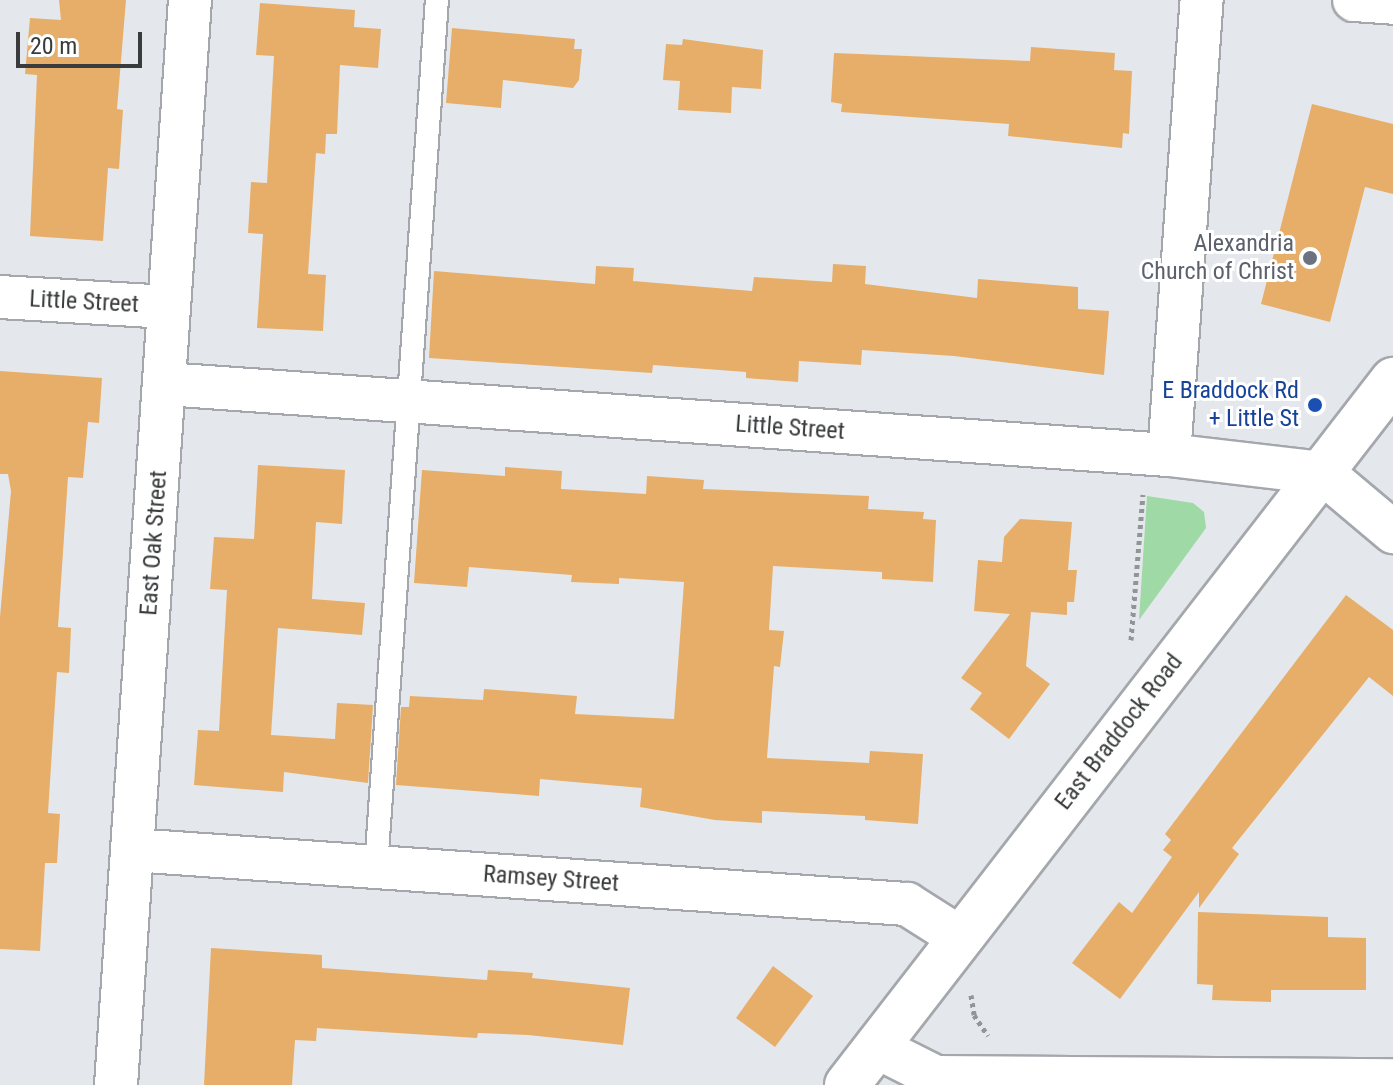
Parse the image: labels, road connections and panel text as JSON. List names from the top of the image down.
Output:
{
  "streets": {
    "main road": ["East Braddock Road"],
    "street": ["Little Street", "East Oak Street", "Ramsey Street"]
  },
  "crossings": [
    ["Little Street", "East Oak Street"],
    ["Little Street", "East Braddock Road"],
    ["East Oak Street", "Ramsey Street"],
    ["East Braddock Road", "Ramsey Street"]
  ],
  "places": ["Alexandria Church of Christ", "E Braddock Rd + Little St"],
  "scale_bar": "20 m"
}
